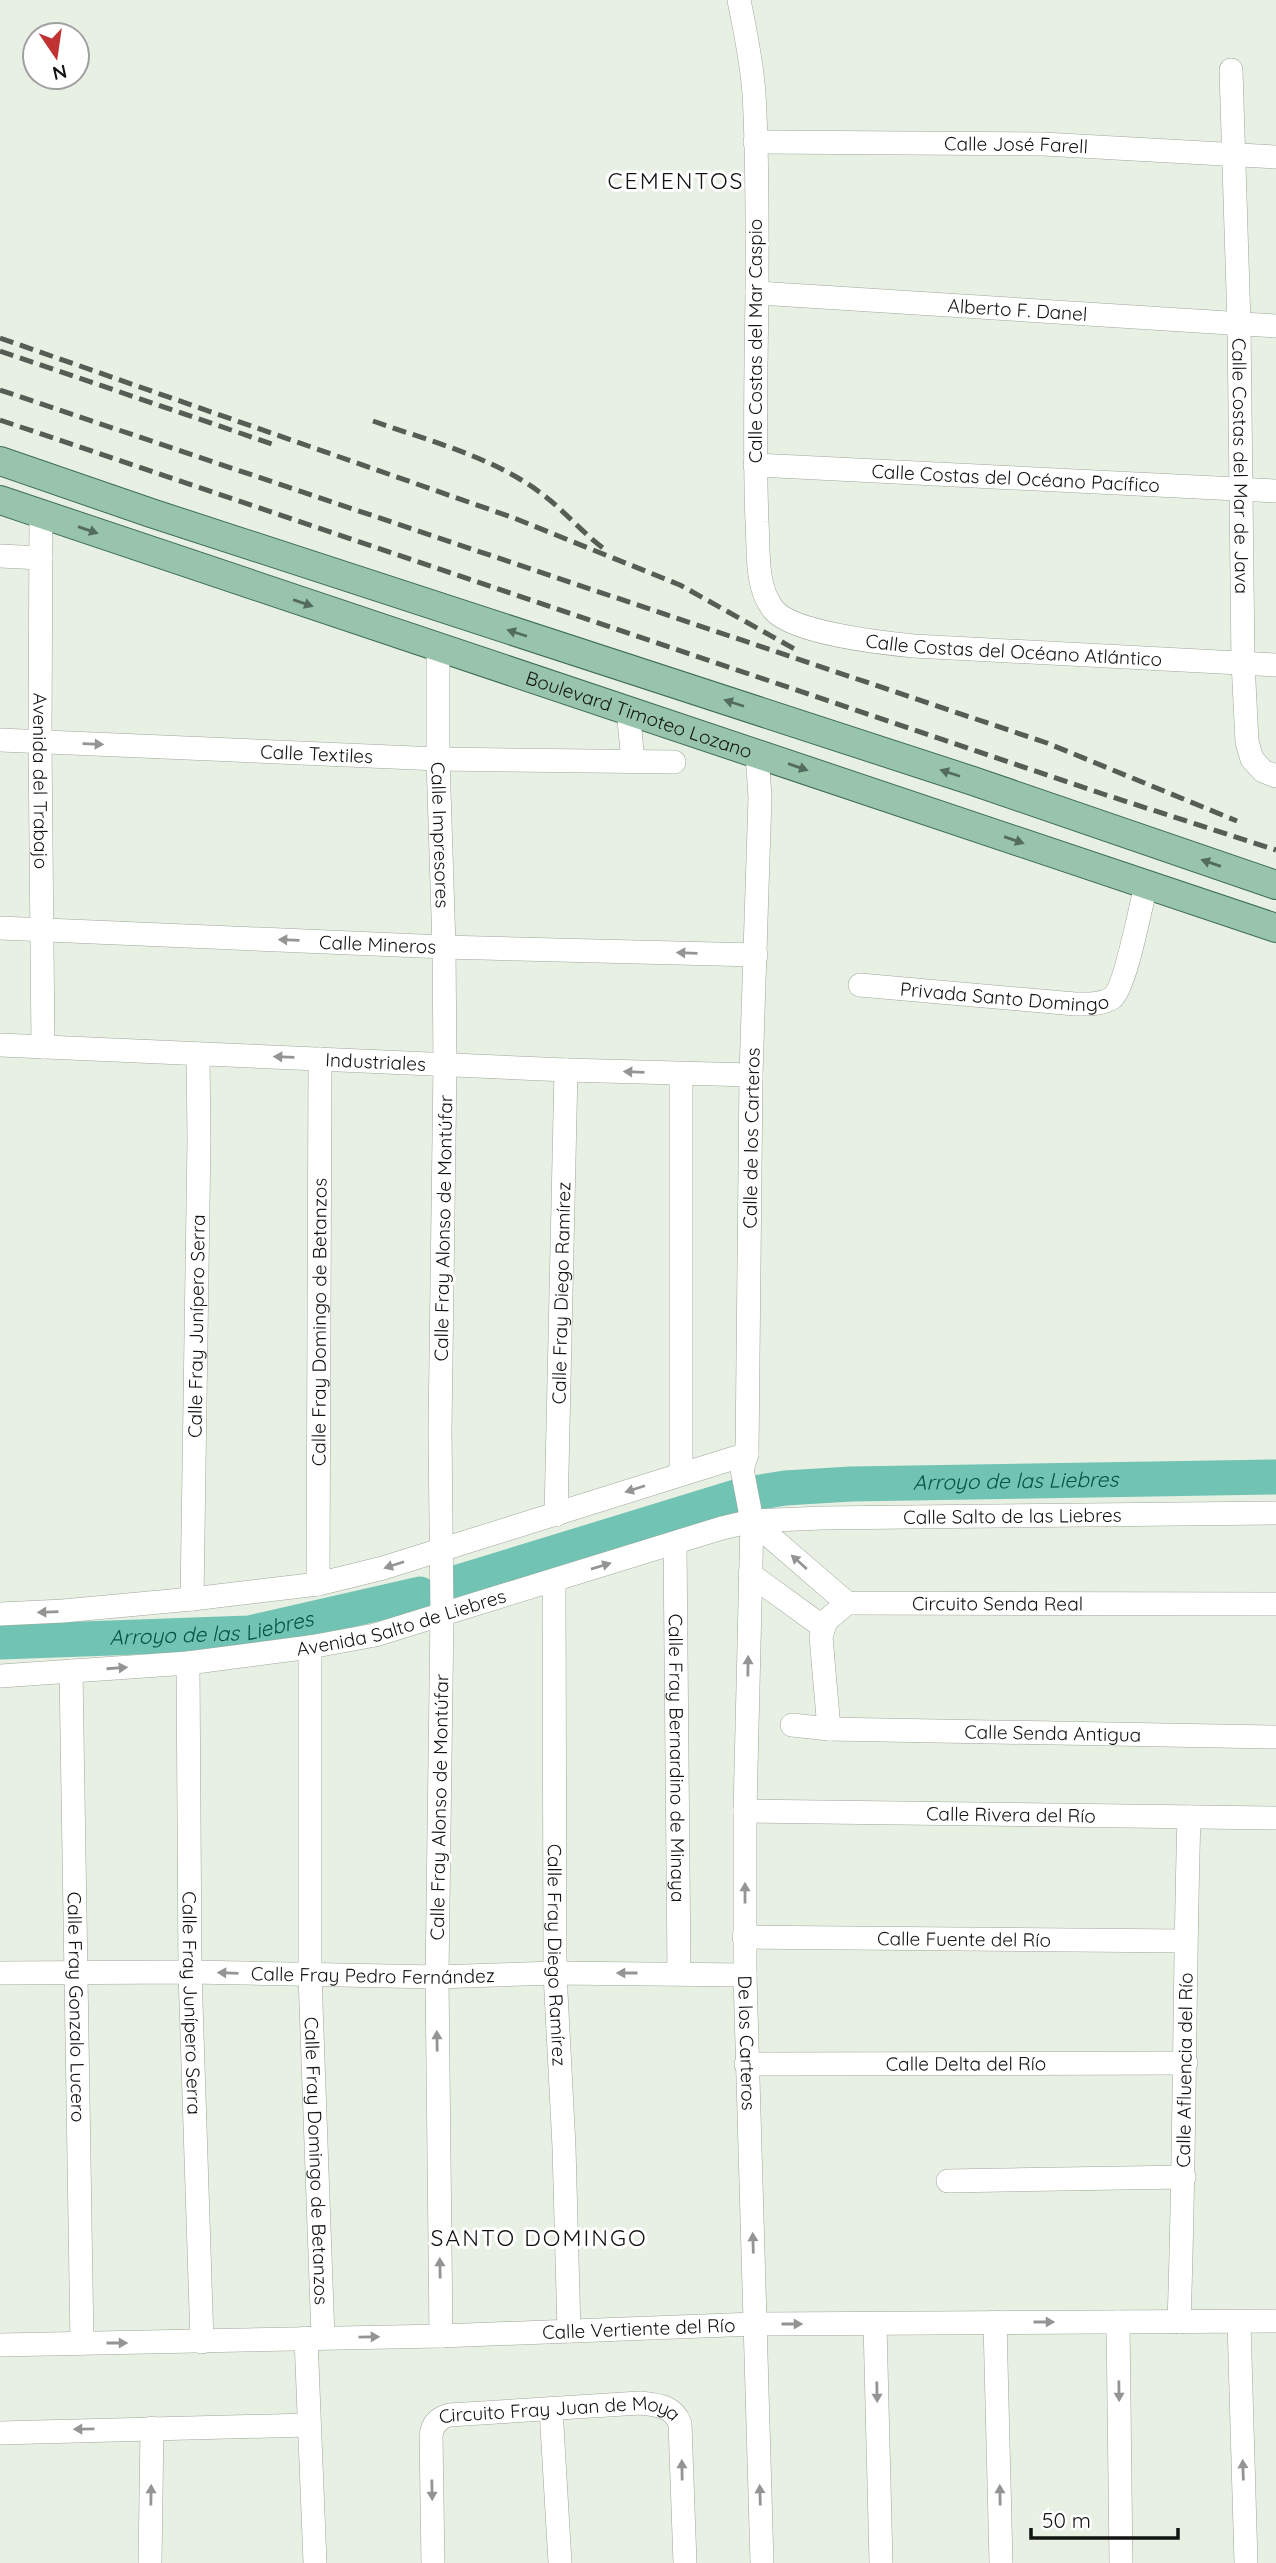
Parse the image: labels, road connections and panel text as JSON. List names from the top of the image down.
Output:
{
  "streets": {
    "main road": ["Boulevard Timoteo Lozano"],
    "street": [
      "Calle José Farell",
      "Alberto F. Danel",
      "Calle Costas del Mar Caspio",
      "Calle Costas del Mar de Java",
      "Calle Costas del Océano Pacífico",
      "Calle Costas del Océano Atlántico",
      "Calle Textiles",
      "Avenida del Trabajo",
      "Calle Impresores",
      "Calle Mineros",
      "Privada Santo Domingo",
      "Industriales",
      "Calle de los Carteros",
      "Calle Fray Alonso de Montúfar",
      "Calle Fray Diego Ramírez",
      "Calle Fray Domingo de Betanzos",
      "Calle Fray Junípero Serra",
      "Calle Salto de las Liebres",
      "Circuito Senda Real",
      "Avenida Salto de Liebres",
      "Calle Senda Antigua",
      "Calle Fray Bernardino de Minaya",
      "Calle Rivera del Río",
      "Calle Fuente del Río",
      "Calle Fray Pedro Fernández",
      "Calle Fray Gonzalo Lucero",
      "De los Carteros",
      "Calle Delta del Río",
      "Calle Afluencia del Río",
      "Calle Vertiente del Río",
      "Circuito Fray Juan de Moya"
    ]
  },
  "crossings": [
    ["Calle José Farell", "Calle Costas del Mar Caspio"],
    ["Calle José Farell", "Calle Costas del Mar de Java"],
    ["Alberto F. Danel", "Calle Costas del Mar Caspio"],
    ["Alberto F. Danel", "Calle Costas del Mar de Java"],
    ["Calle Costas del Mar Caspio", "Calle Costas del Océano Pacífico"],
    ["Calle Costas del Mar Caspio", "Calle Costas del Océano Atlántico"],
    ["Calle Costas del Mar de Java", "Calle Costas del Océano Pacífico"],
    ["Calle Costas del Mar de Java", "Calle Costas del Océano Atlántico"],
    ["Boulevard Timoteo Lozano", "Avenida del Trabajo"],
    ["Boulevard Timoteo Lozano", "Calle Impresores"],
    ["Boulevard Timoteo Lozano", "Privada Santo Domingo"],
    ["Boulevard Timoteo Lozano", "Calle de los Carteros"],
    ["Calle Textiles", "Avenida del Trabajo"],
    ["Calle Textiles", "Calle Impresores"],
    ["Avenida del Trabajo", "Calle Mineros"],
    ["Avenida del Trabajo", "Industriales"],
    ["Calle Impresores", "Calle Mineros"],
    ["Calle Impresores", "Industriales"],
    ["Calle Impresores", "Calle Fray Alonso de Montúfar"],
    ["Calle Mineros", "Calle de los Carteros"],
    ["Industriales", "Calle de los Carteros"],
    ["Industriales", "Calle Fray Alonso de Montúfar"],
    ["Industriales", "Calle Fray Diego Ramírez"],
    ["Industriales", "Calle Fray Domingo de Betanzos"],
    ["Industriales", "Calle Fray Junípero Serra"],
    ["Calle de los Carteros", "Calle Salto de las Liebres"],
    ["Calle de los Carteros", "Avenida Salto de Liebres"],
    ["Calle de los Carteros", "De los Carteros"],
    ["Calle Fray Alonso de Montúfar", "Avenida Salto de Liebres"],
    ["Calle Fray Alonso de Montúfar", "Calle Fray Pedro Fernández"],
    ["Calle Fray Alonso de Montúfar", "Calle Vertiente del Río"],
    ["Calle Fray Diego Ramírez", "Avenida Salto de Liebres"],
    ["Calle Fray Diego Ramírez", "Calle Fray Pedro Fernández"],
    ["Calle Fray Diego Ramírez", "Calle Vertiente del Río"],
    ["Calle Fray Domingo de Betanzos", "Avenida Salto de Liebres"],
    ["Calle Fray Domingo de Betanzos", "Calle Fray Pedro Fernández"],
    ["Calle Fray Domingo de Betanzos", "Calle Vertiente del Río"],
    ["Calle Fray Junípero Serra", "Avenida Salto de Liebres"],
    ["Calle Fray Junípero Serra", "Calle Fray Pedro Fernández"],
    ["Calle Fray Junípero Serra", "Calle Vertiente del Río"],
    ["Calle Salto de las Liebres", "Avenida Salto de Liebres"],
    ["Calle Salto de las Liebres", "De los Carteros"],
    ["Avenida Salto de Liebres", "Calle Fray Bernardino de Minaya"],
    ["Avenida Salto de Liebres", "Calle Fray Gonzalo Lucero"],
    ["Avenida Salto de Liebres", "De los Carteros"],
    ["Calle Fray Bernardino de Minaya", "Calle Fray Pedro Fernández"],
    ["Calle Rivera del Río", "De los Carteros"],
    ["Calle Rivera del Río", "Calle Afluencia del Río"],
    ["Calle Fuente del Río", "De los Carteros"],
    ["Calle Fuente del Río", "Calle Afluencia del Río"],
    ["Calle Fray Pedro Fernández", "Calle Fray Gonzalo Lucero"],
    ["Calle Fray Pedro Fernández", "De los Carteros"],
    ["Calle Fray Gonzalo Lucero", "Calle Vertiente del Río"],
    ["De los Carteros", "Calle Delta del Río"],
    ["De los Carteros", "Calle Vertiente del Río"],
    ["Calle Delta del Río", "Calle Afluencia del Río"],
    ["Calle Afluencia del Río", "Calle Vertiente del Río"]
  ],
  "one_way": ["Calle Textiles", "Calle Mineros"],
  "districts": ["CEMENTOS", "SANTO DOMINGO"],
  "water": ["Arroyo de las Liebres"],
  "scale_bar": "50 m",
  "north": "bottom"
}
